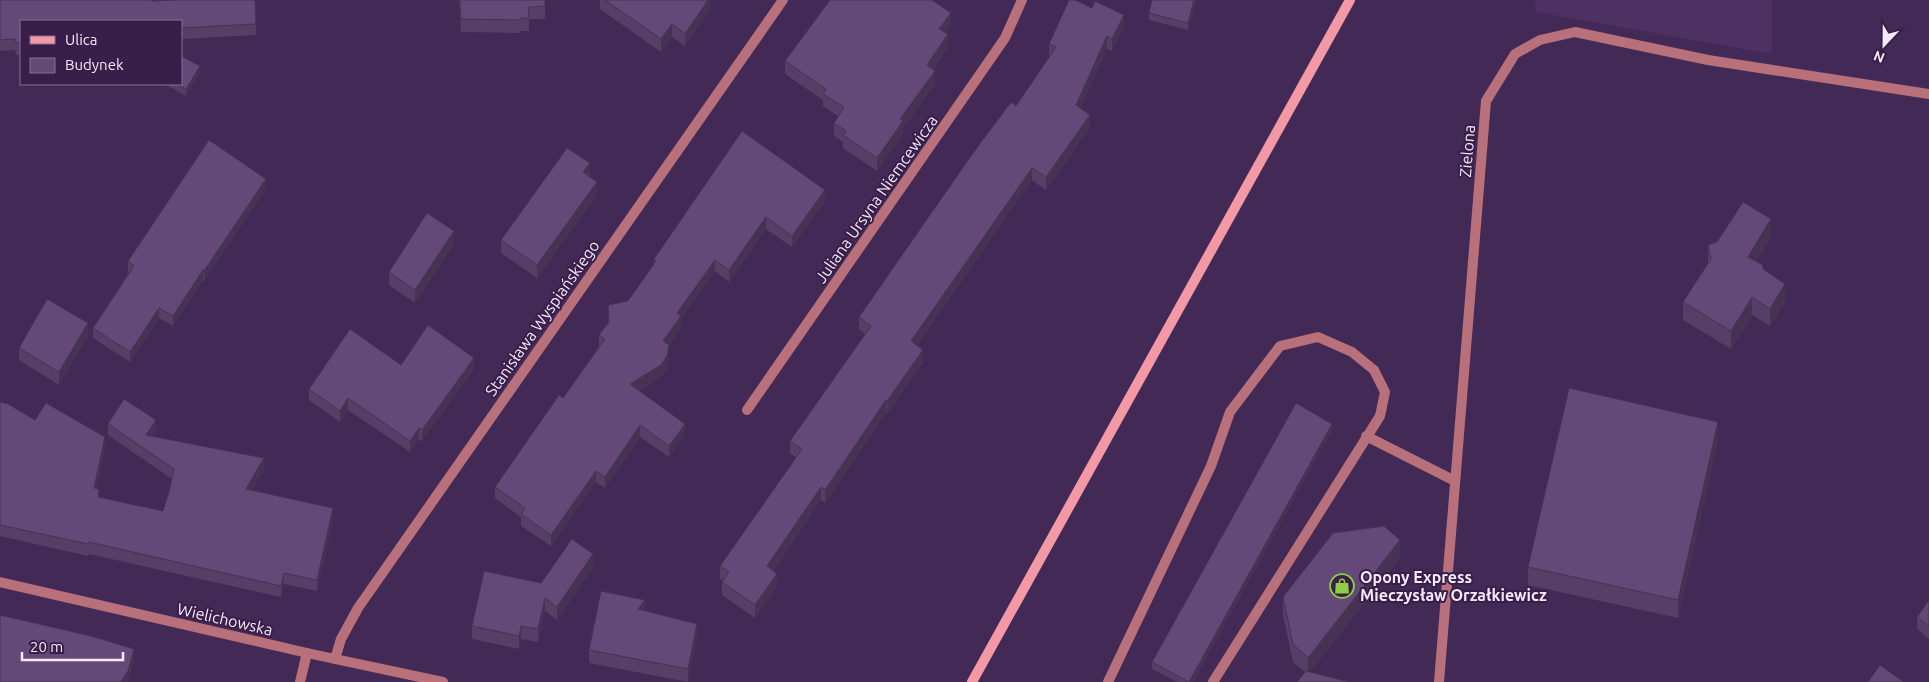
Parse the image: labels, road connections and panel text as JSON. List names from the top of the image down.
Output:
{
  "streets": {
    "street": [
      "Zielona",
      "Juliana Ursyna Niemcewicza",
      "Stanisława Wyspiańskiego",
      "Wielichowska"
    ]
  },
  "crossings": [
    ["Stanisława Wyspiańskiego", "Wielichowska"]
  ],
  "places": {
    "shop": ["Opony Express Mieczysław Orzałkiewicz"]
  },
  "legend": ["Ulica", "Budynek"],
  "scale_bar": "20 m",
  "north": "bottom"
}
